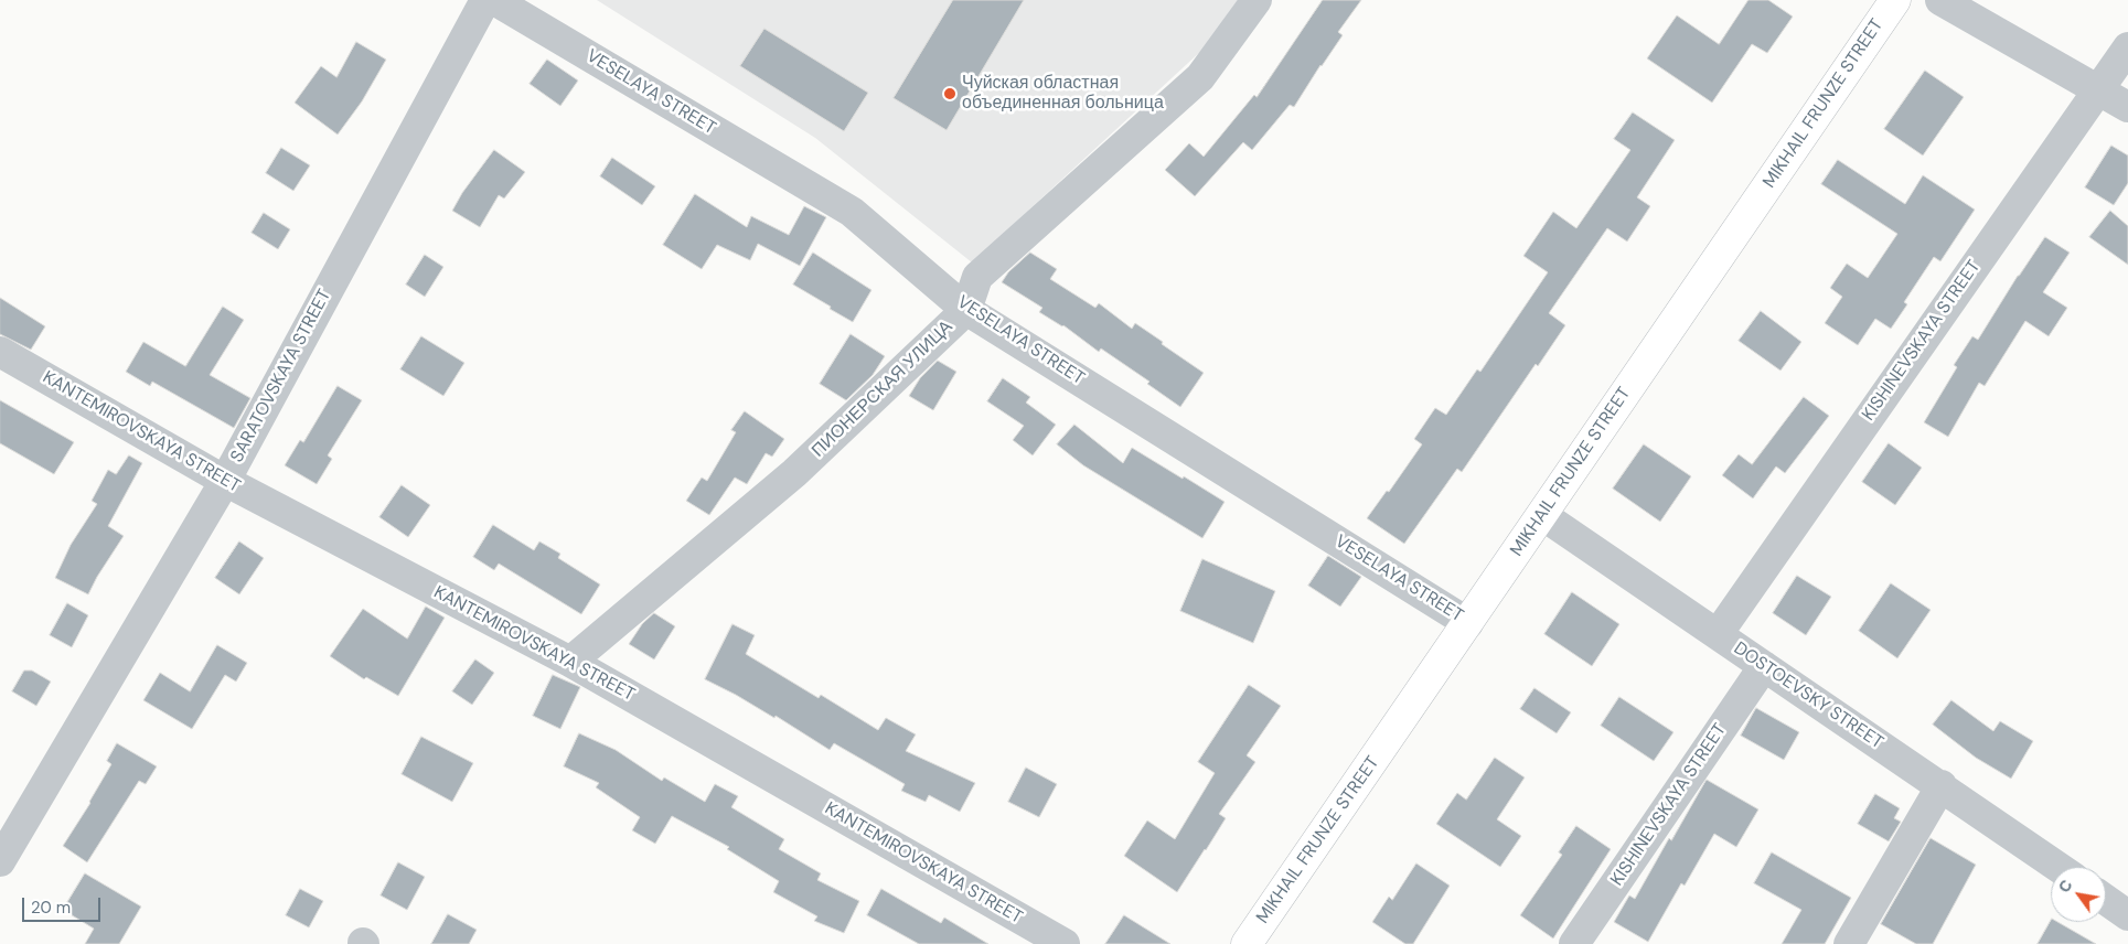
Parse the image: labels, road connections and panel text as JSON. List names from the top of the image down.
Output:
{
  "streets": {
    "main road": ["MIKHAIL FRUNZE STREET"],
    "street": [
      "VESELAYA STREET",
      "KISHINEVSKAYA STREET",
      "SARATOVSKAYA STREET",
      "ПИОНЕРСКАЯ УЛИЦА",
      "KANTEMIROVSKAYA STREET",
      "DOSTOEVSKY STREET"
    ]
  },
  "crossings": [
    ["VESELAYA STREET", "MIKHAIL FRUNZE STREET"],
    ["VESELAYA STREET", "ПИОНЕРСКАЯ УЛИЦА"],
    ["MIKHAIL FRUNZE STREET", "DOSTOEVSKY STREET"],
    ["KISHINEVSKAYA STREET", "DOSTOEVSKY STREET"],
    ["SARATOVSKAYA STREET", "KANTEMIROVSKAYA STREET"],
    ["ПИОНЕРСКАЯ УЛИЦА", "KANTEMIROVSKAYA STREET"]
  ],
  "places": ["Чуйская областная объединенная больница"],
  "scale_bar": "20 m",
  "north": "top left"
}
